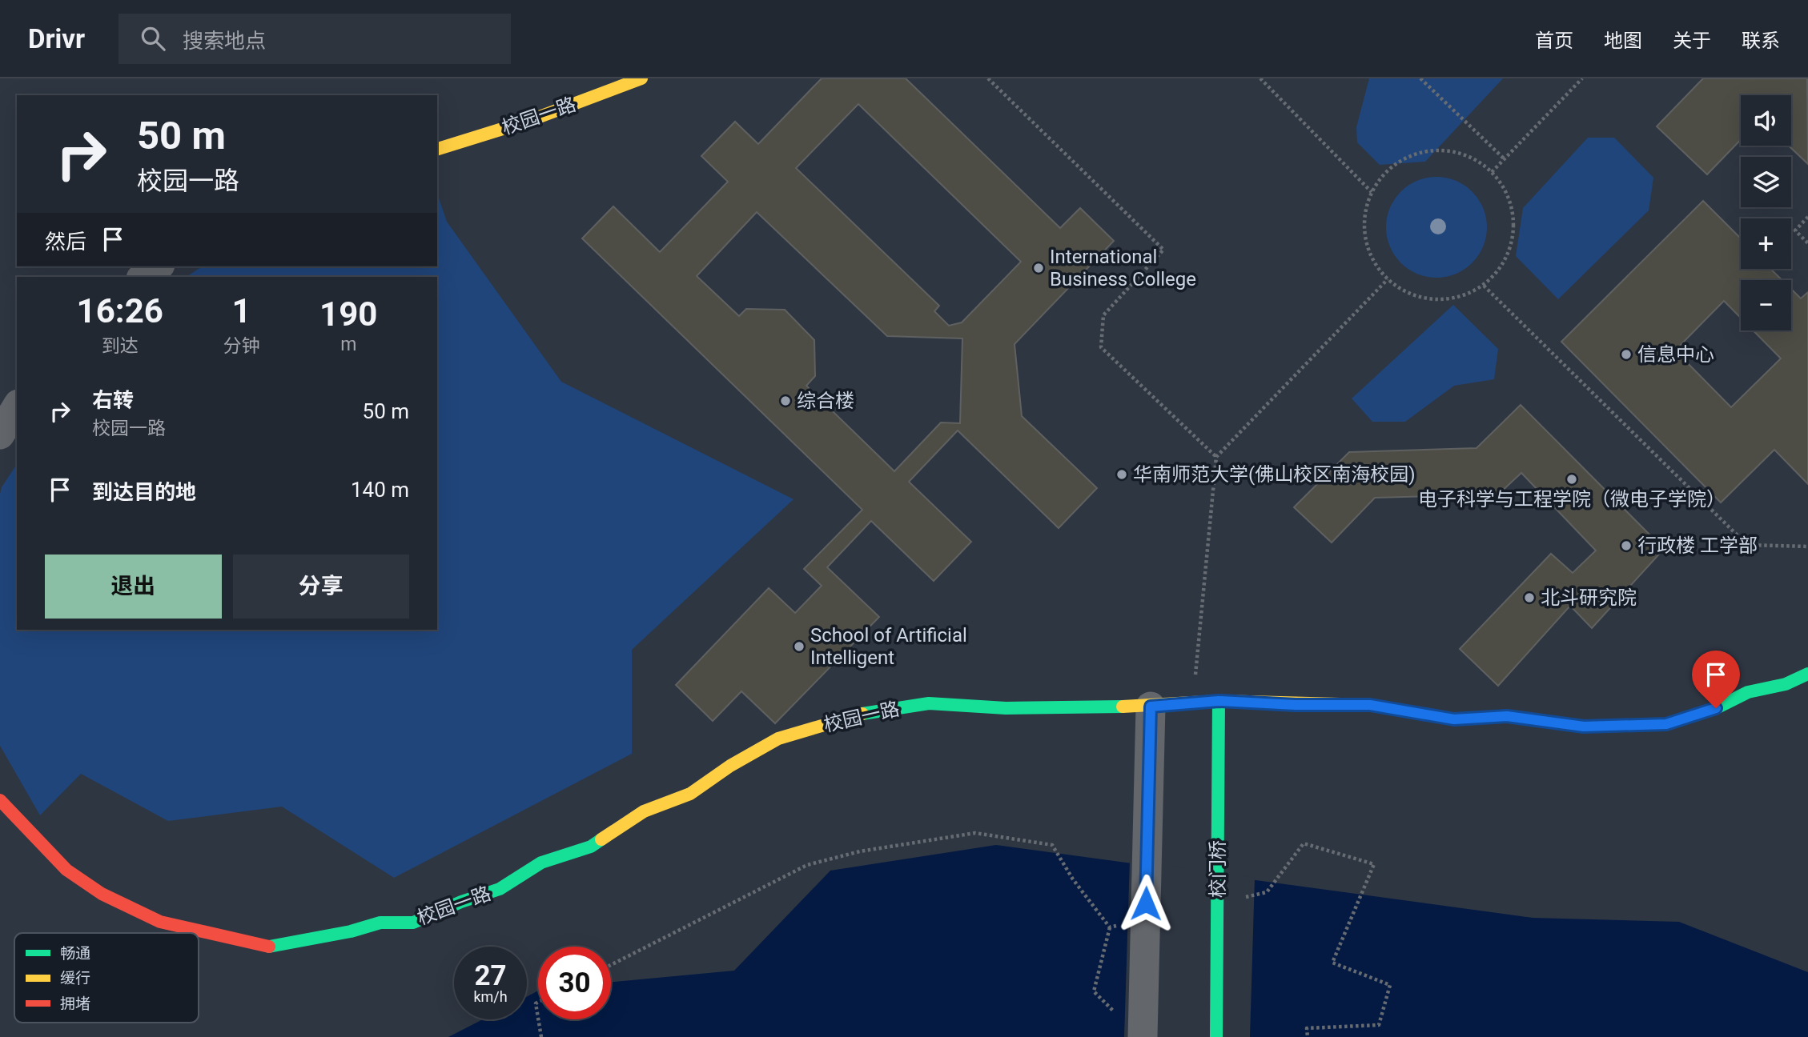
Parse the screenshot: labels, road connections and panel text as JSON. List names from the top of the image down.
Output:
{
  "streets": {
    "street": ["校园一路", "校门桥"]
  },
  "crossings": [
    ["校园一路", "校门桥"]
  ],
  "places": [
    "International Business College",
    "信息中心",
    "综合楼",
    "华南师范大学(佛山校区南海校园)",
    "电子科学与工程学院（微电子学院）",
    "行政楼 工学部",
    "北斗研究院",
    "School of Artificial Intelligent"
  ],
  "legend": ["畅通", "缓行", "拥堵"],
  "page": {
    "header": "Drivr",
    "search": "搜索地点",
    "nav": [
      "首页",
      "地图",
      "关于",
      "联系"
    ],
    "map_buttons": ["+", "−"],
    "turn": ["50 m", "校园一路"],
    "then": "然后",
    "eta": [
      "16:26",
      "到达",
      "1",
      "分钟",
      "190",
      "m"
    ],
    "list": [
      {
        "name": "右转",
        "note": "校园一路",
        "value": "50 m"
      },
      {
        "name": "到达目的地",
        "value": "140 m"
      }
    ],
    "buttons": ["退出", "分享"],
    "speed": "27 km/h",
    "limit": "30"
  }
}
